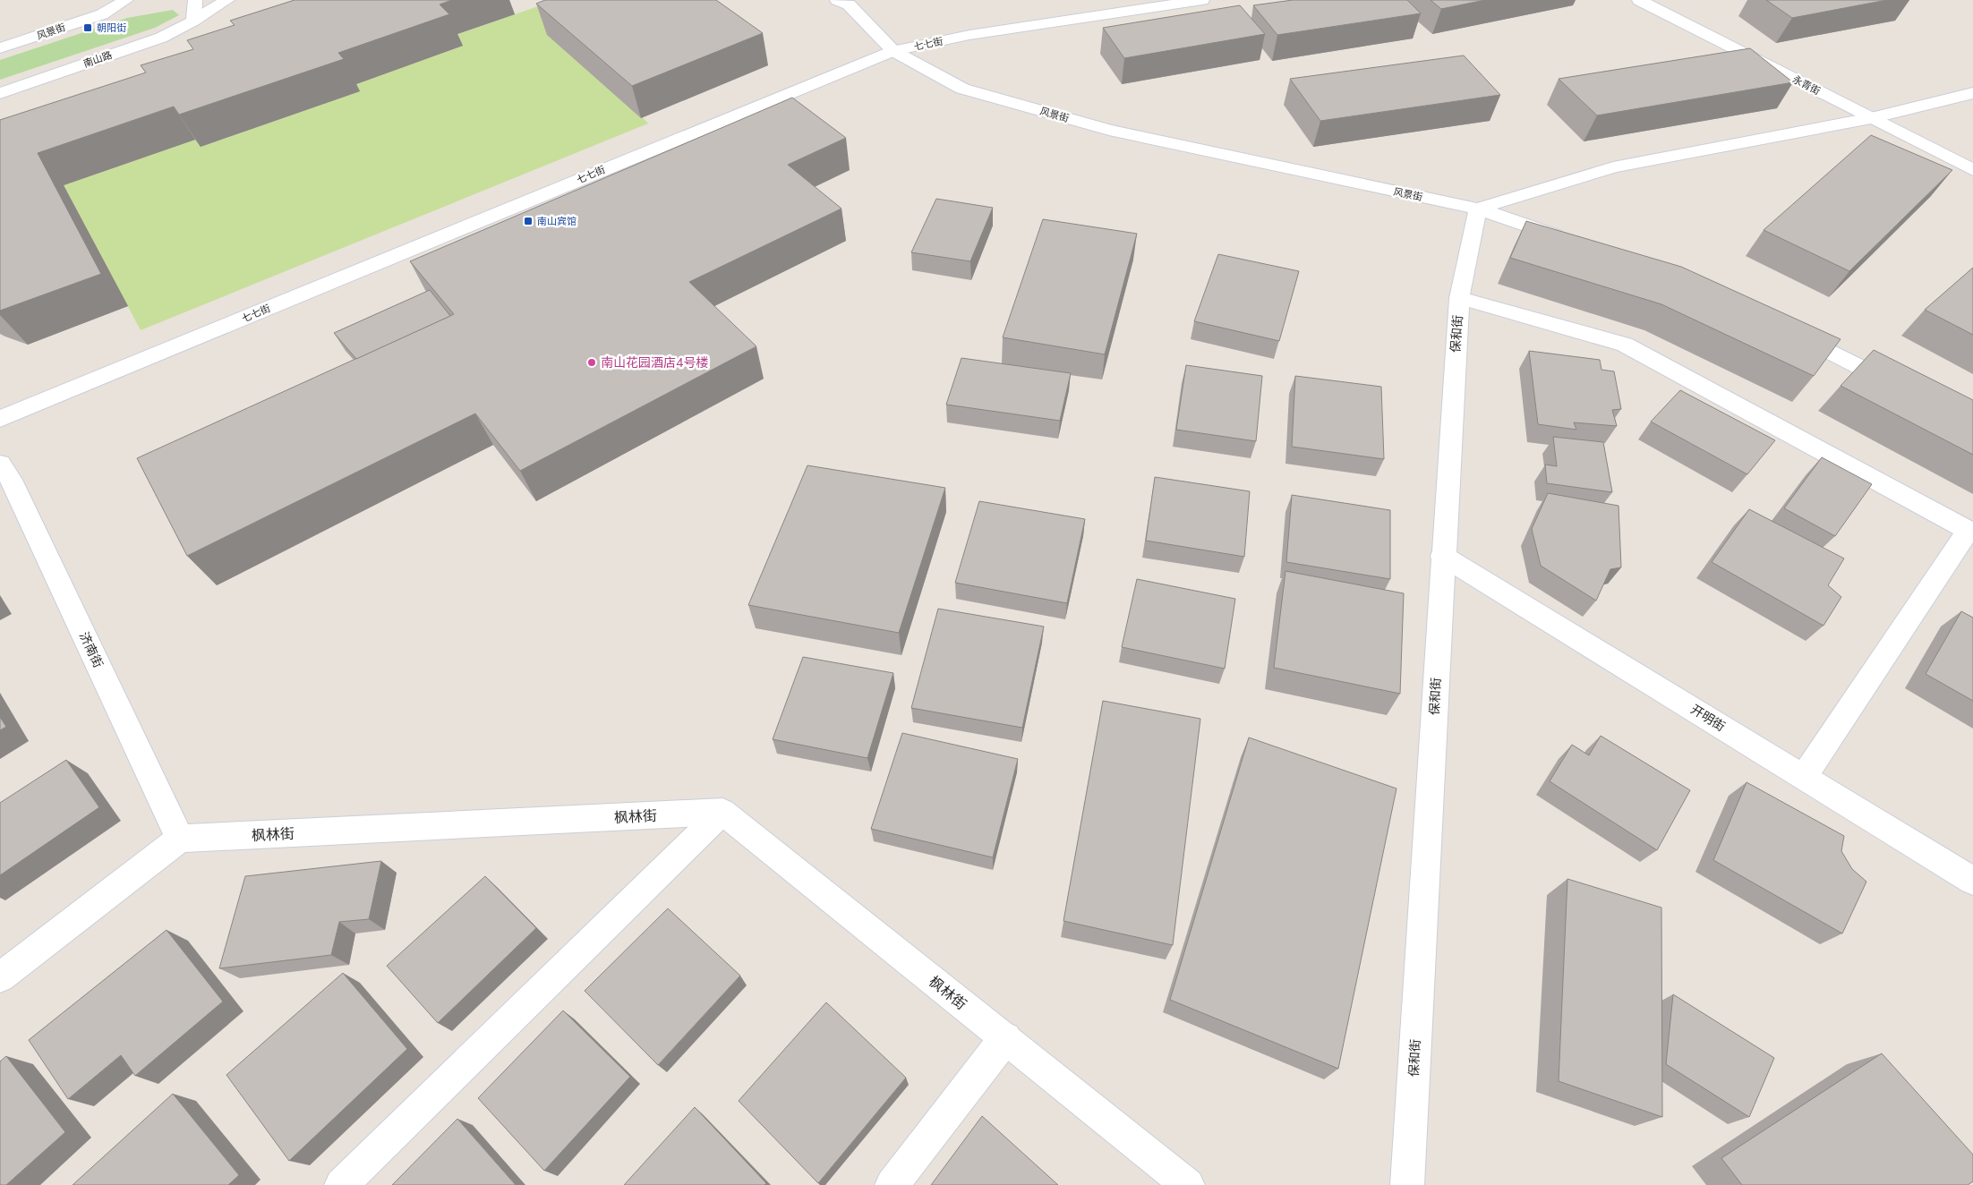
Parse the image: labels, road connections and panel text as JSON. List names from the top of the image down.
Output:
{
  "streets": {
    "street": [
      "风景街",
      "七七街",
      "南山路",
      "永青街",
      "保和街",
      "济南街",
      "开明街",
      "枫林街"
    ]
  },
  "crossings": [
    ["风景街", "七七街"],
    ["风景街", "保和街"],
    ["保和街", "开明街"],
    ["济南街", "枫林街"]
  ],
  "places": {
    "transit": ["朝阳街", "南山宾馆"],
    "other": ["南山花园酒店4号楼"]
  }
}
